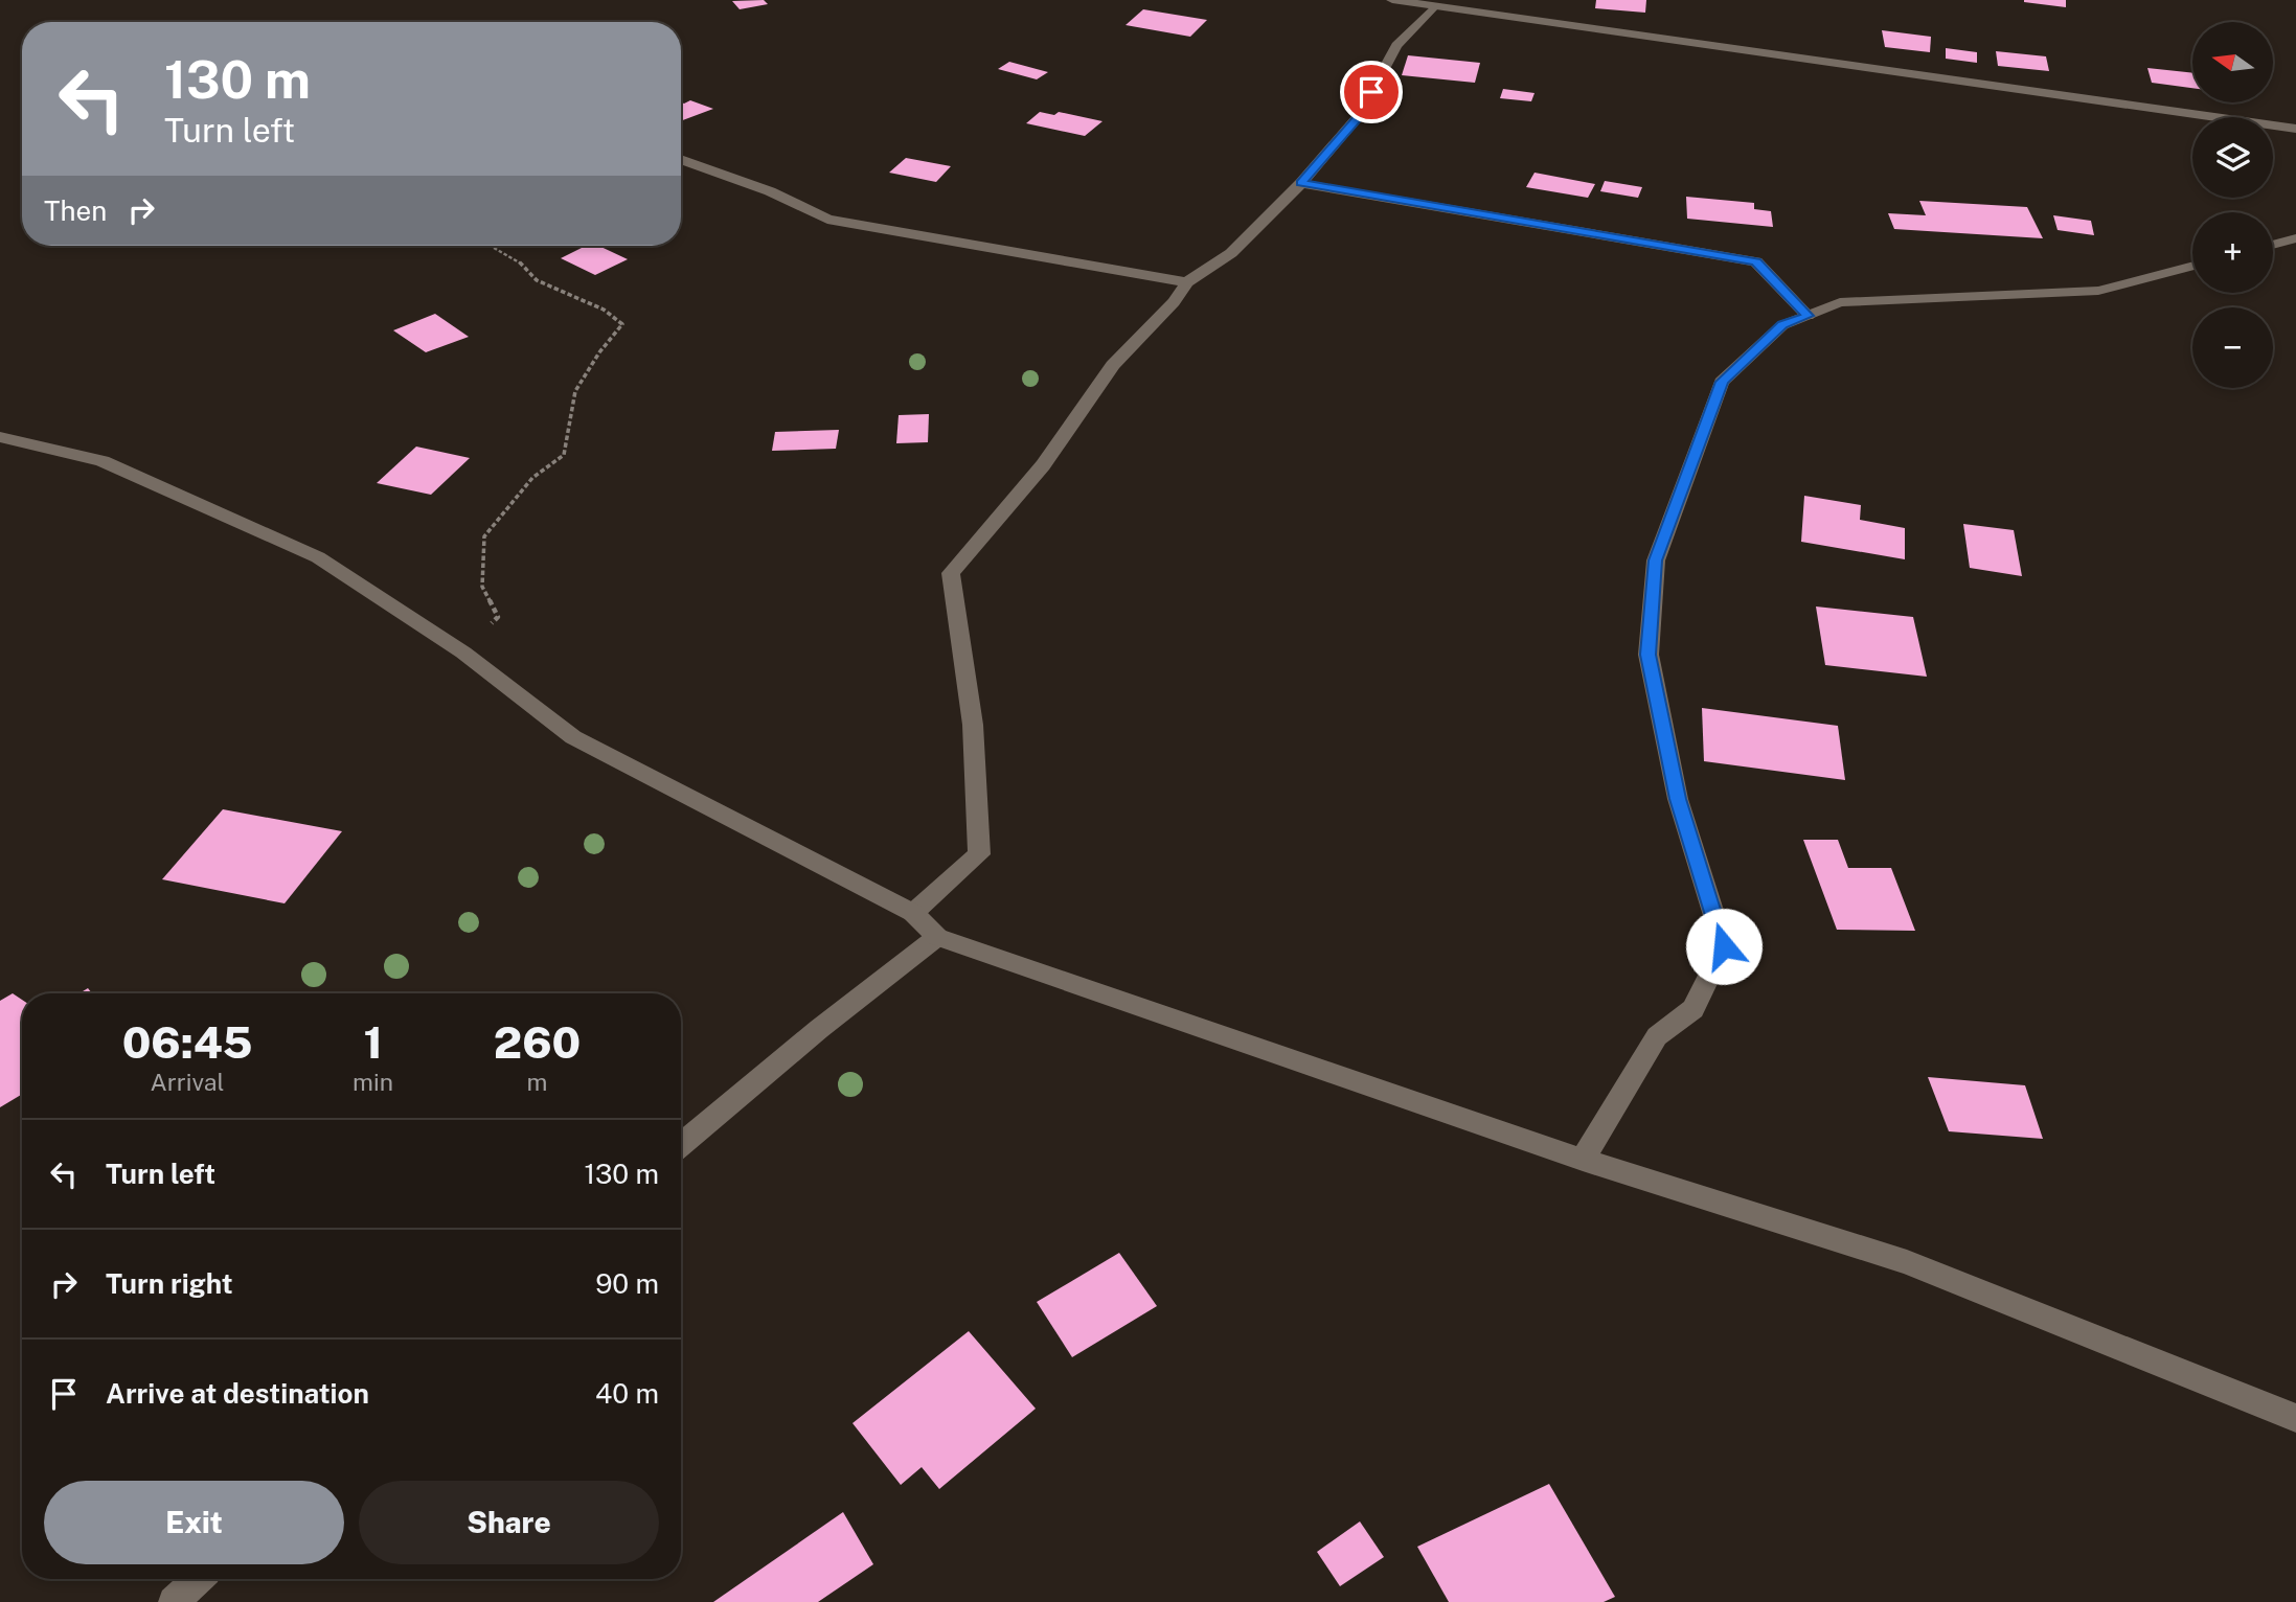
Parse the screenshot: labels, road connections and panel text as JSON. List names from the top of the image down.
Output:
{
  "north": "left",
  "page": {
    "map_buttons": ["+", "−"],
    "turn": ["130 m", "Turn left"],
    "then": "Then",
    "eta": [
      "06:45",
      "Arrival",
      "1",
      "min",
      "260",
      "m"
    ],
    "list": [
      {
        "name": "Turn left",
        "value": "130 m"
      },
      {
        "name": "Turn right",
        "value": "90 m"
      },
      {
        "name": "Arrive at destination",
        "value": "40 m"
      }
    ],
    "buttons": ["Exit", "Share"]
  }
}
